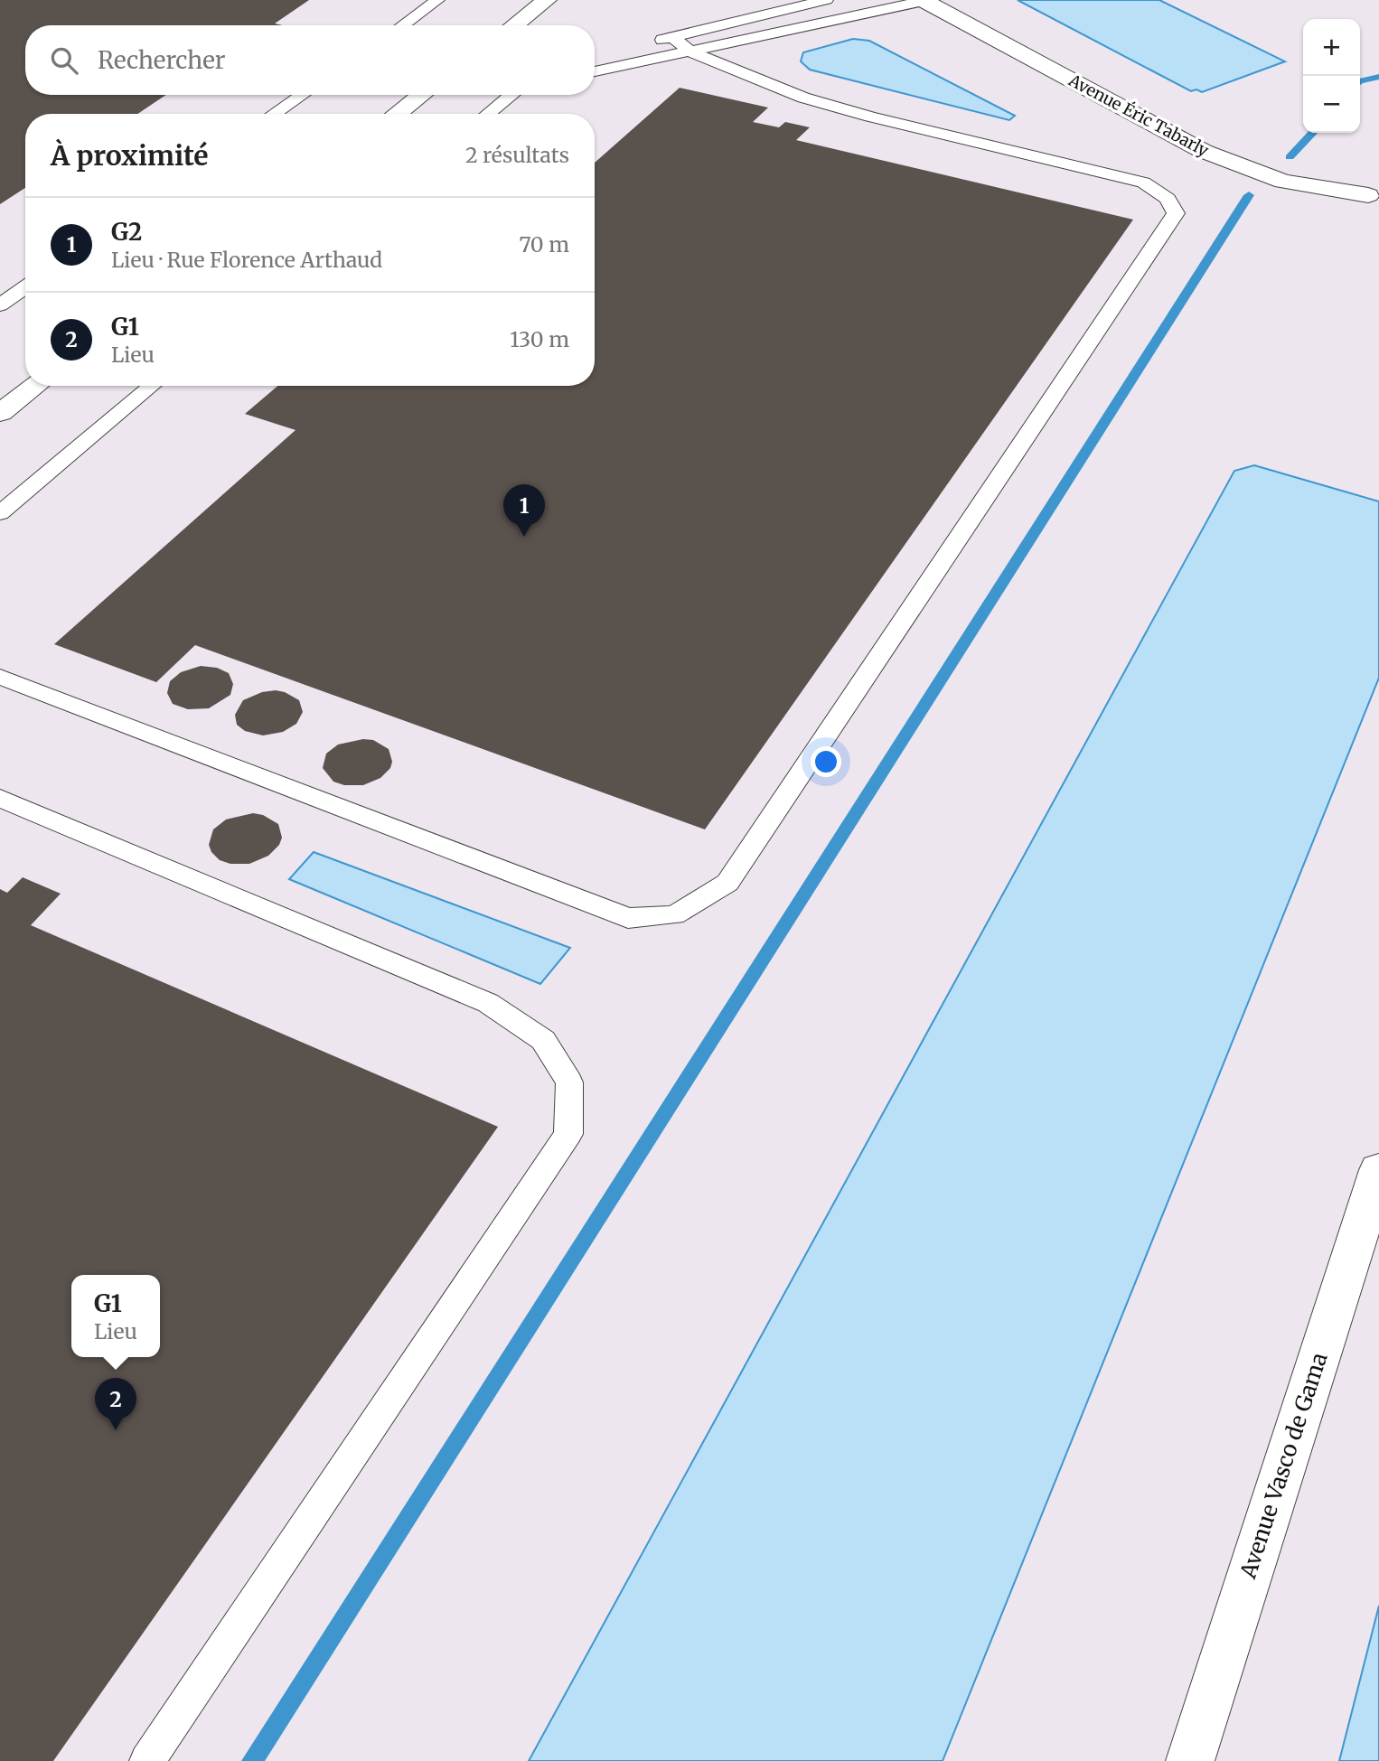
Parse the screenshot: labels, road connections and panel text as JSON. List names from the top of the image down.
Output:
{
  "streets": {
    "street": ["Avenue Éric Tabarly", "Avenue Vasco de Gama"]
  },
  "page": {
    "map_buttons": ["+", "−"],
    "search": "Rechercher",
    "heading": ["À proximité", "2 résultats"],
    "list": [
      {
        "mark": "1",
        "name": "G2",
        "note": "Lieu · Rue Florence Arthaud",
        "value": "70 m"
      },
      {
        "mark": "2",
        "name": "G1",
        "note": "Lieu",
        "value": "130 m"
      }
    ],
    "pins": ["1", "2"],
    "popup": ["G1", "Lieu"]
  }
}
